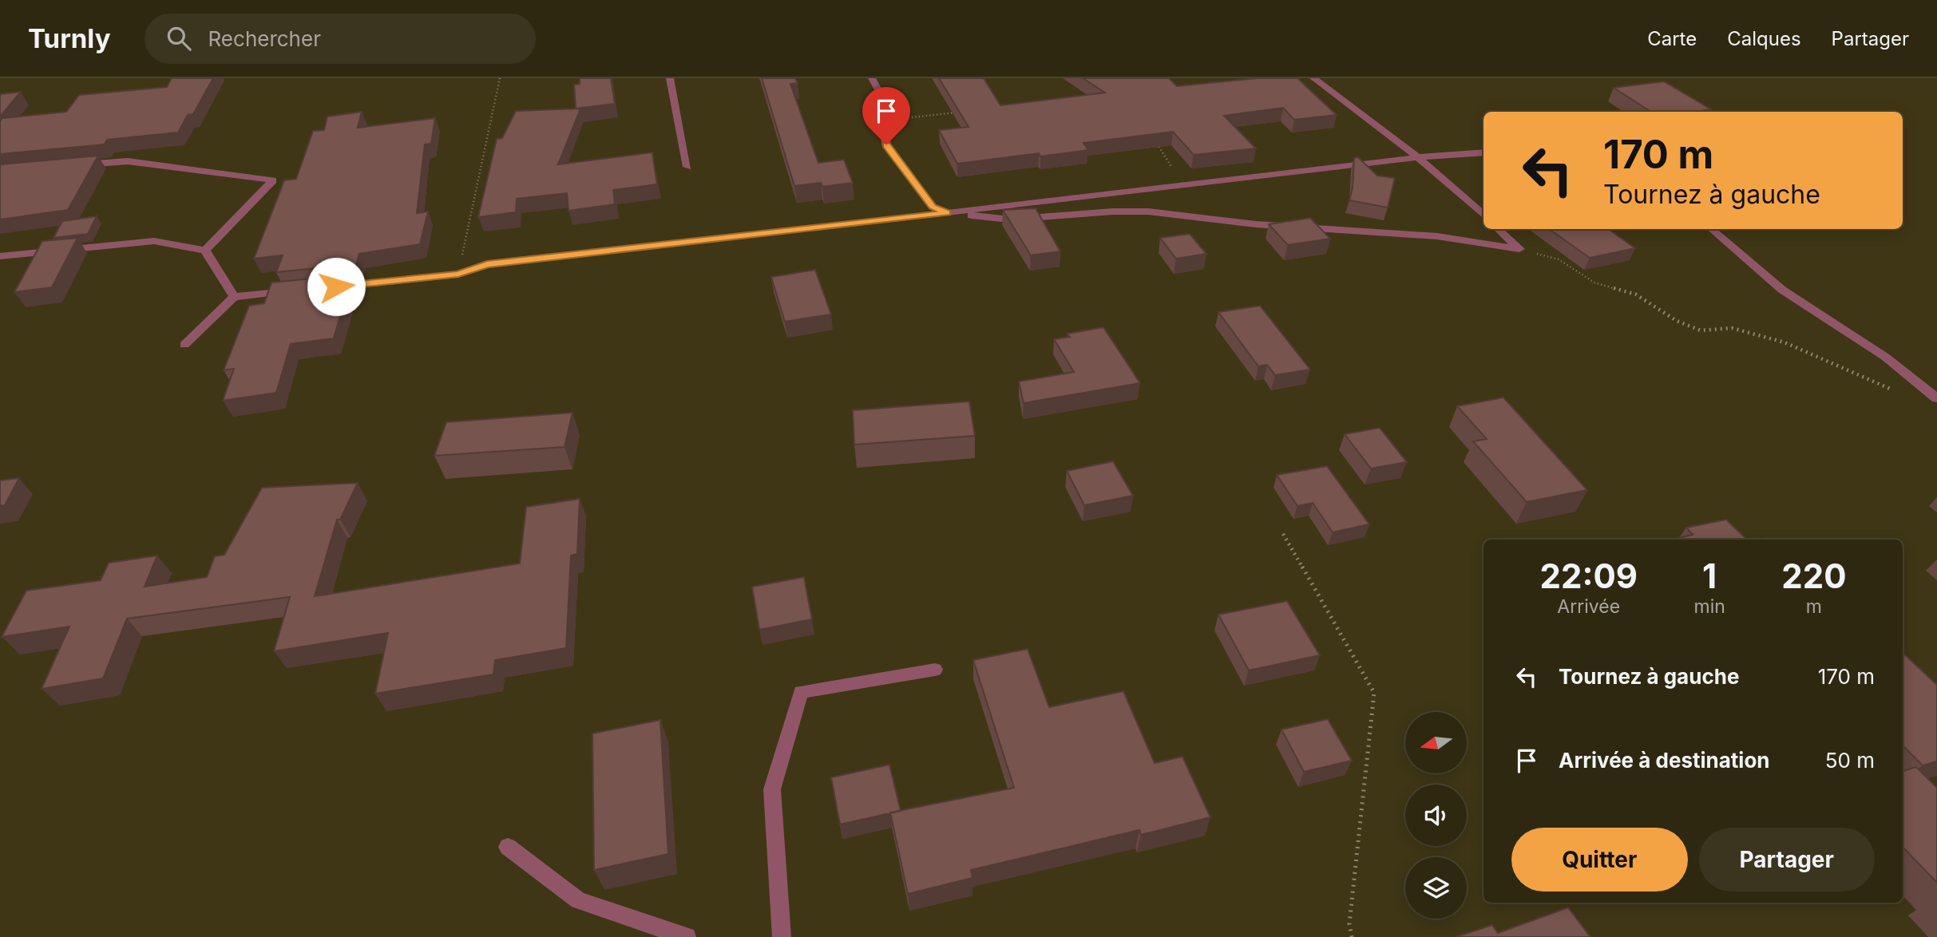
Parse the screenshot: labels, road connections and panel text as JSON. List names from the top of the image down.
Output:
{
  "north": "left",
  "page": {
    "header": "Turnly",
    "search": "Rechercher",
    "nav": ["Carte", "Calques", "Partager"],
    "turn": ["170 m", "Tournez à gauche"],
    "eta": [
      "22:09",
      "Arrivée",
      "1",
      "min",
      "220",
      "m"
    ],
    "list": [
      {
        "name": "Tournez à gauche",
        "value": "170 m"
      },
      {
        "name": "Arrivée à destination",
        "value": "50 m"
      }
    ],
    "buttons": ["Quitter", "Partager"]
  }
}
